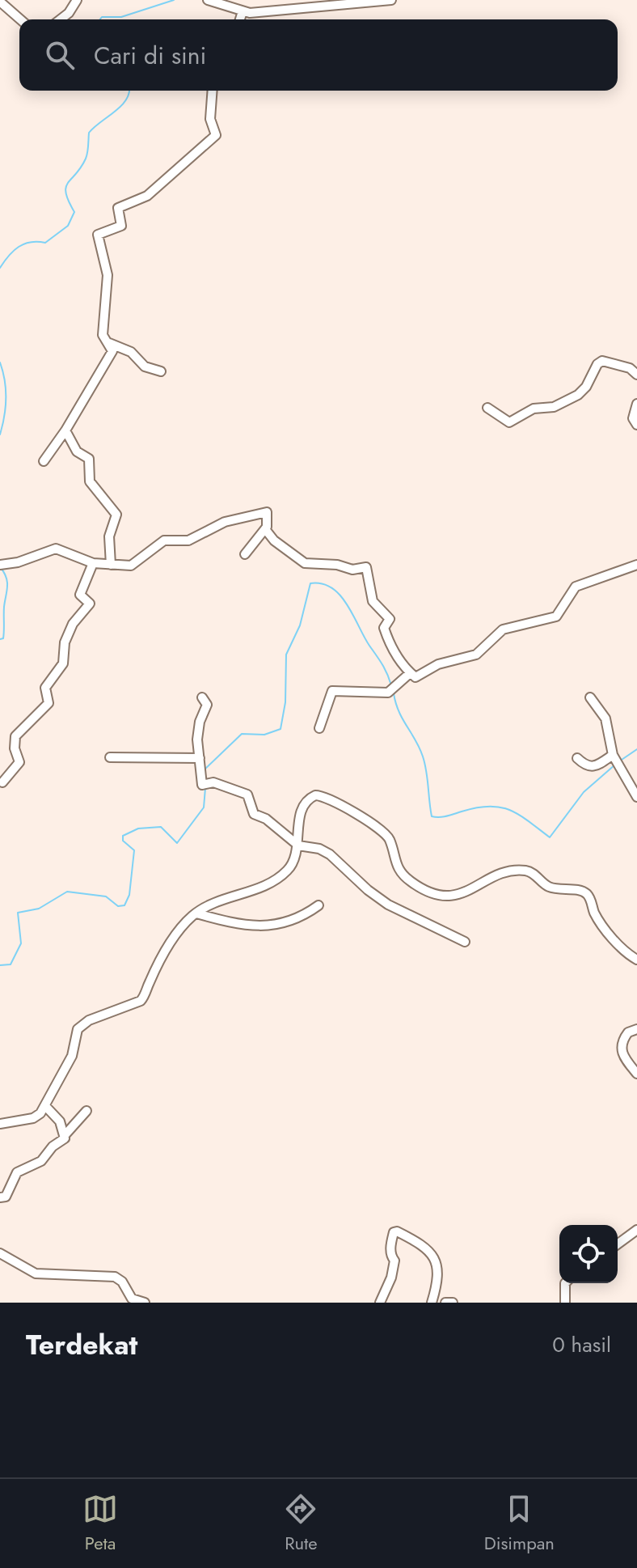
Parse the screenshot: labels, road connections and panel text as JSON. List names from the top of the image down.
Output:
{
  "page": {
    "search": "Cari di sini",
    "heading": ["Terdekat", "0 hasil"],
    "nav": ["Peta", "Rute", "Disimpan"]
  }
}
